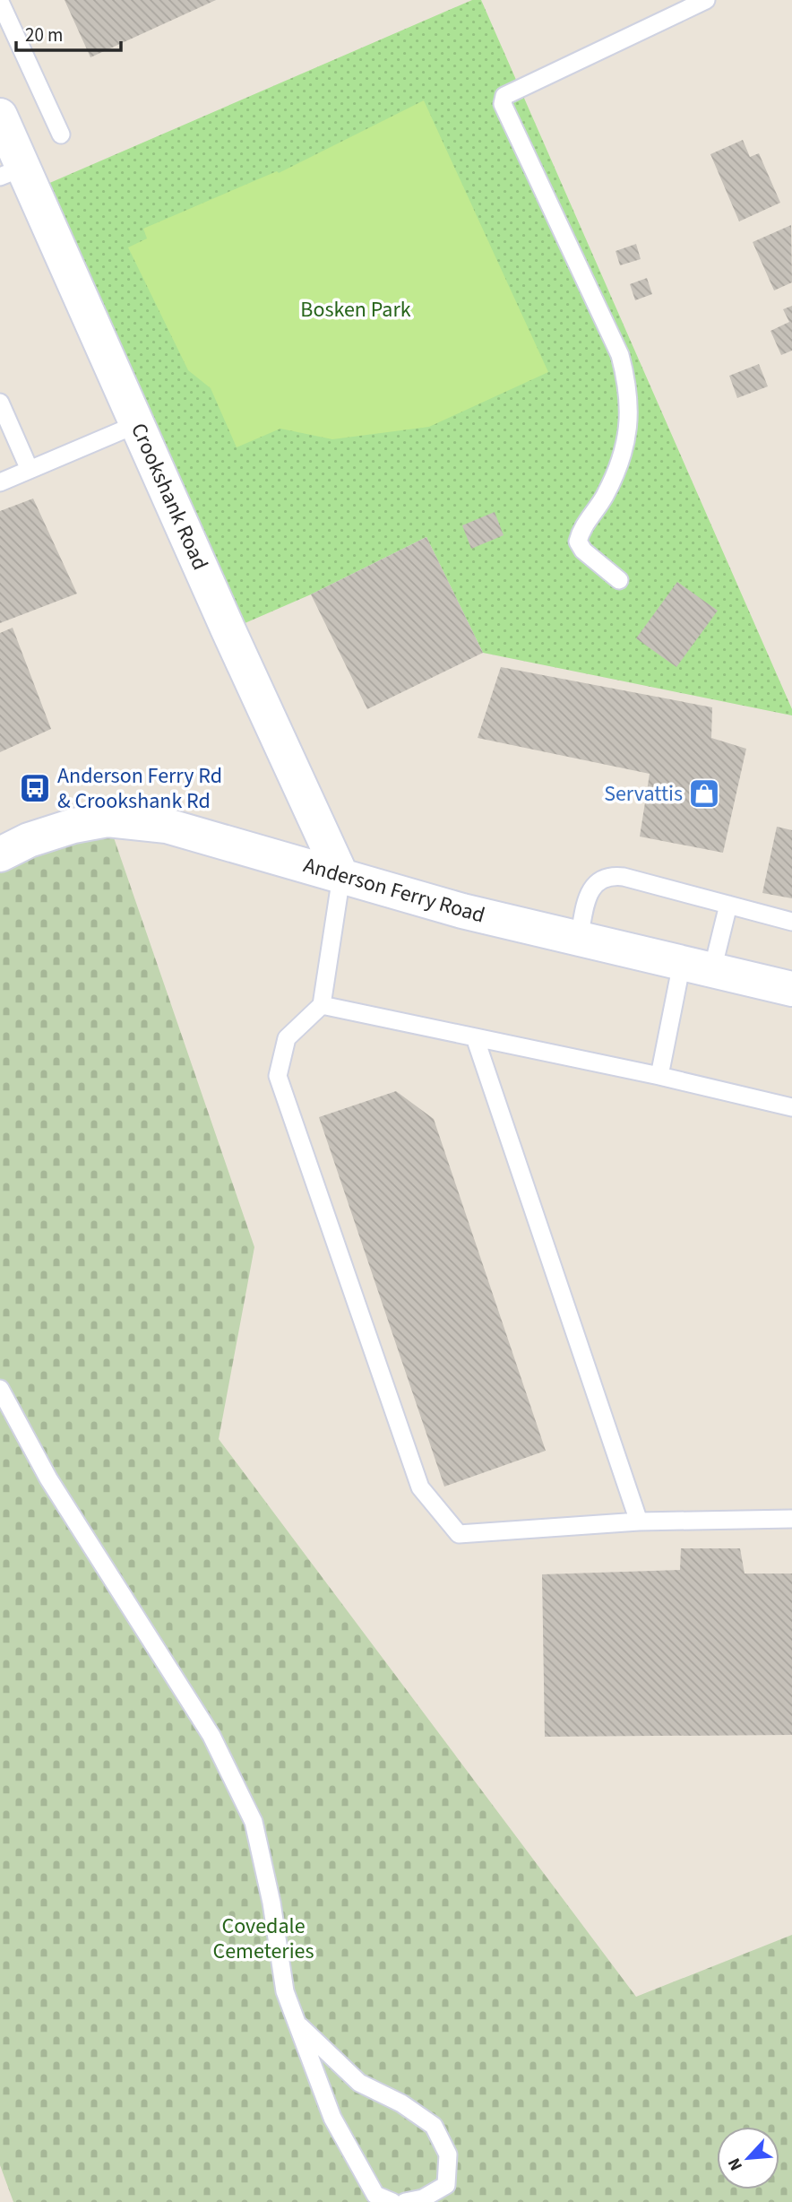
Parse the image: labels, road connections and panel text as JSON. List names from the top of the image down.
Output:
{
  "streets": {
    "street": ["Crookshank Road", "Anderson Ferry Road"]
  },
  "crossings": [
    ["Crookshank Road", "Anderson Ferry Road"]
  ],
  "parks": ["Bosken Park", "Covedale Cemeteries"],
  "places": {
    "bus stop": ["Anderson Ferry Rd & Crookshank Rd"],
    "shop": ["Servattis"]
  },
  "scale_bar": "20 m",
  "north": "bottom left"
}
